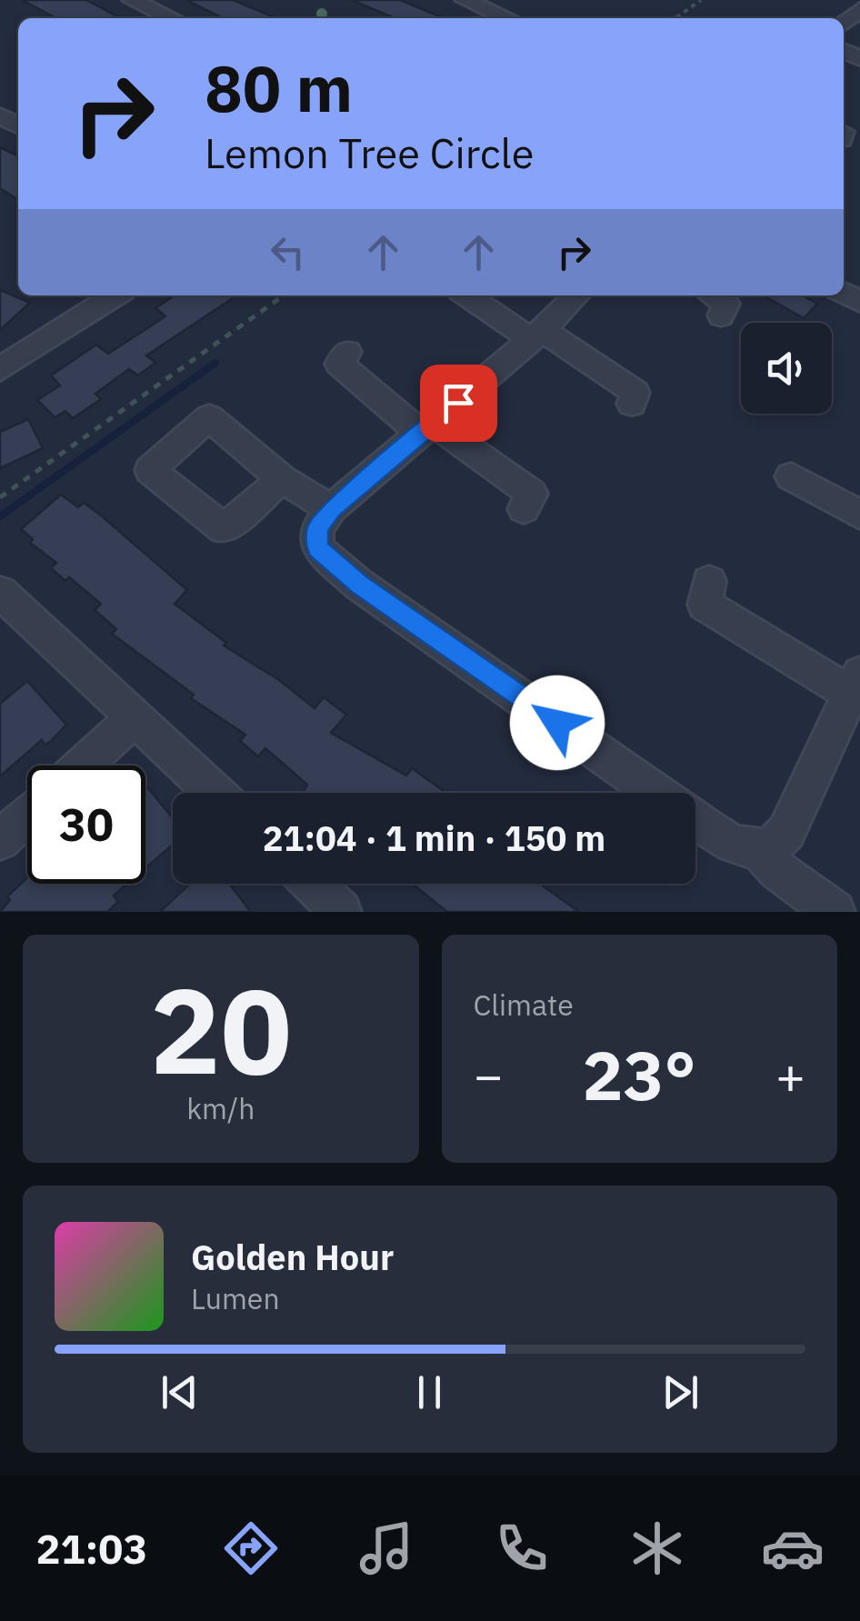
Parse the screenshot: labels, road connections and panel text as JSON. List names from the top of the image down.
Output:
{
  "page": {
    "turn": ["80 m", "Lemon Tree Circle"],
    "limit": "30",
    "trip": "21:04 · 1 min · 150 m",
    "tile": [
      ["20", "km/h"],
      "Climate"
    ],
    "heat": ["−", "23°", "+"],
    "song": ["Golden Hour", "Lumen"],
    "tabs": "21:03"
  }
}
